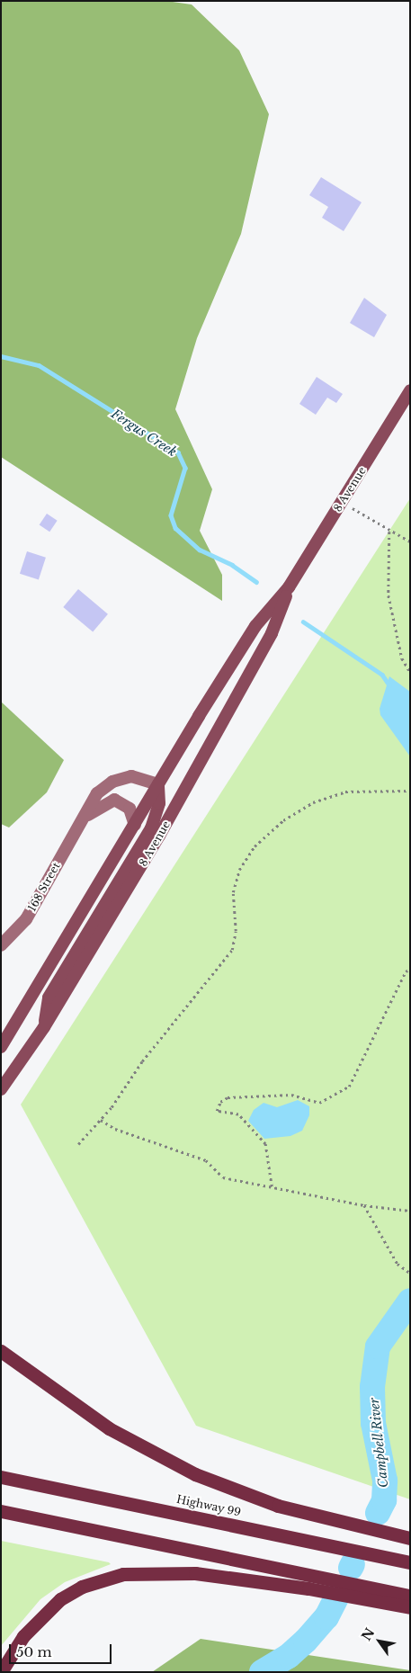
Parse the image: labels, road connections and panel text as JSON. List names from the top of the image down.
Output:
{
  "streets": {
    "highway": ["Highway 99"],
    "main road": ["8 Avenue", "168 Street"]
  },
  "crossings": [
    ["8 Avenue", "168 Street"]
  ],
  "water": ["Fergus Creek", "Campbell River"],
  "scale_bar": "50 m",
  "north": "top left"
}
